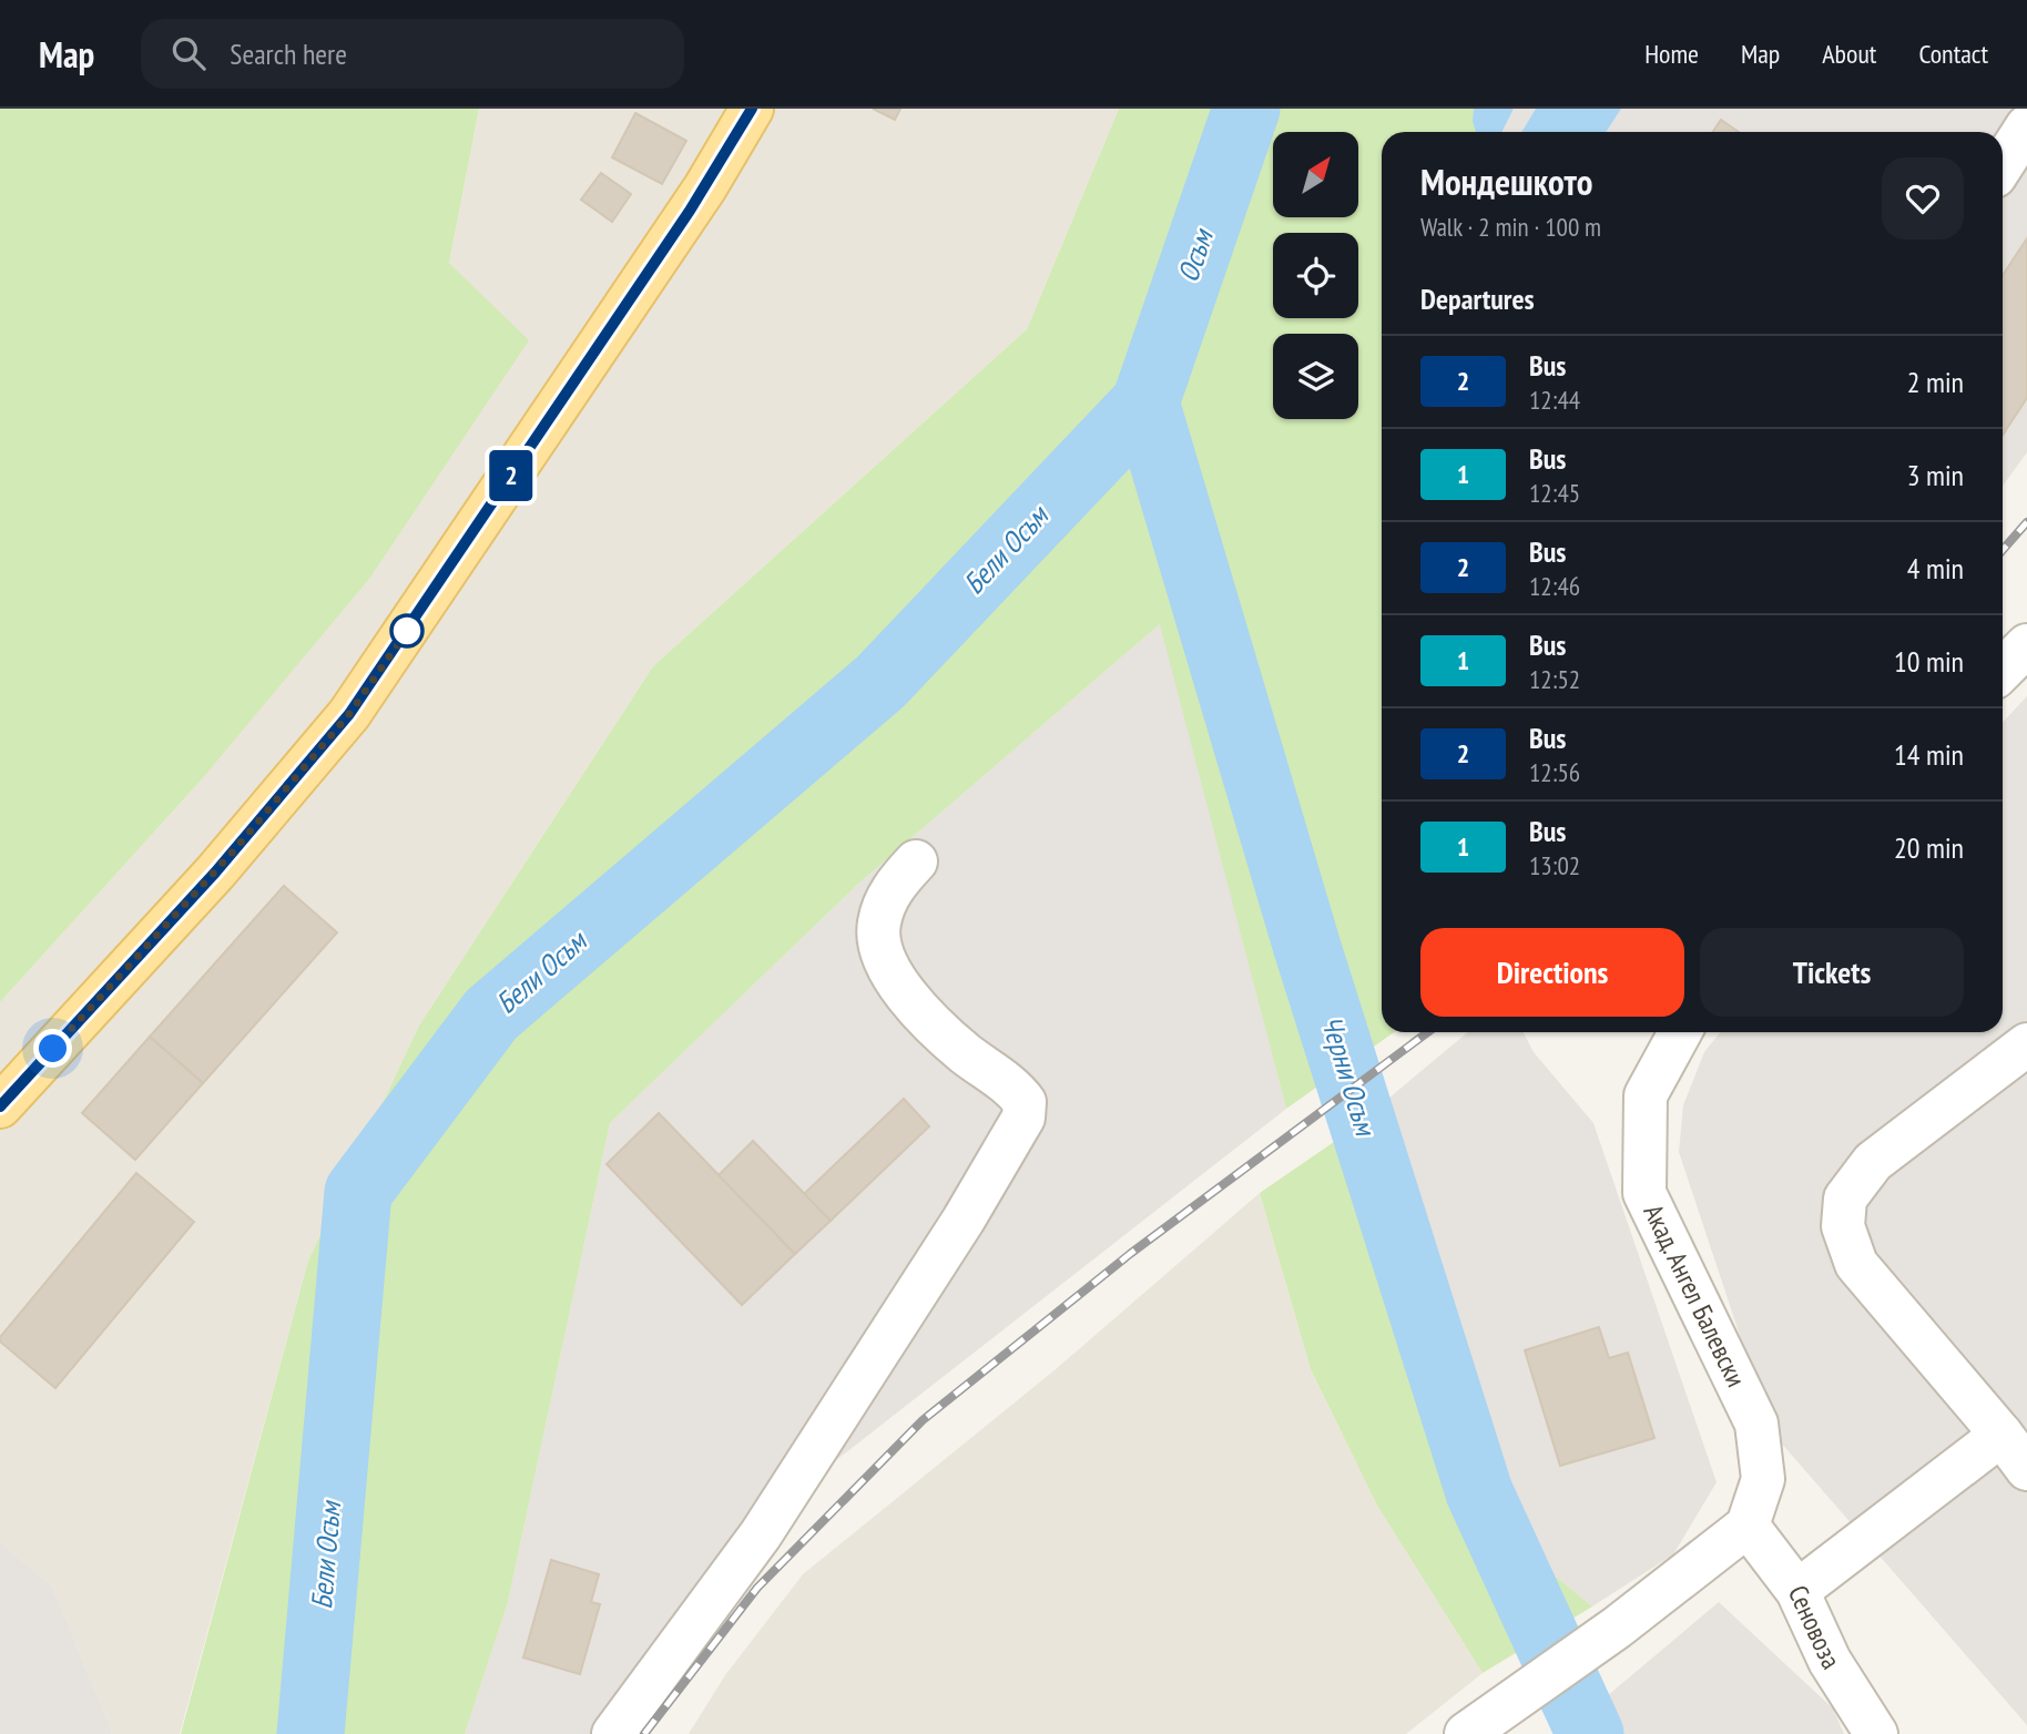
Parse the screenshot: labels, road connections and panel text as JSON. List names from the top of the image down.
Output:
{
  "streets": {
    "street": ["Акад. Ангел Балевски", "Сеновоза"]
  },
  "crossings": [
    ["Акад. Ангел Балевски", "Сеновоза"]
  ],
  "water": ["Осъм", "Бели Осъм", "Черни Осъм"],
  "lines": ["bus line 2"],
  "north": "top right",
  "page": {
    "header": "Map",
    "search": "Search here",
    "nav": [
      "Home",
      "Map",
      "About",
      "Contact"
    ],
    "on_map": "2",
    "heading": [
      ["Мондешкото", "Walk · 2 min · 100 m"],
      "Departures"
    ],
    "list": [
      {
        "mark": "2",
        "name": "Bus",
        "note": "12:44",
        "value": "2 min"
      },
      {
        "mark": "1",
        "name": "Bus",
        "note": "12:45",
        "value": "3 min"
      },
      {
        "mark": "2",
        "name": "Bus",
        "note": "12:46",
        "value": "4 min"
      },
      {
        "mark": "1",
        "name": "Bus",
        "note": "12:52",
        "value": "10 min"
      },
      {
        "mark": "2",
        "name": "Bus",
        "note": "12:56",
        "value": "14 min"
      },
      {
        "mark": "1",
        "name": "Bus",
        "note": "13:02",
        "value": "20 min"
      }
    ],
    "buttons": ["Directions", "Tickets"]
  }
}
